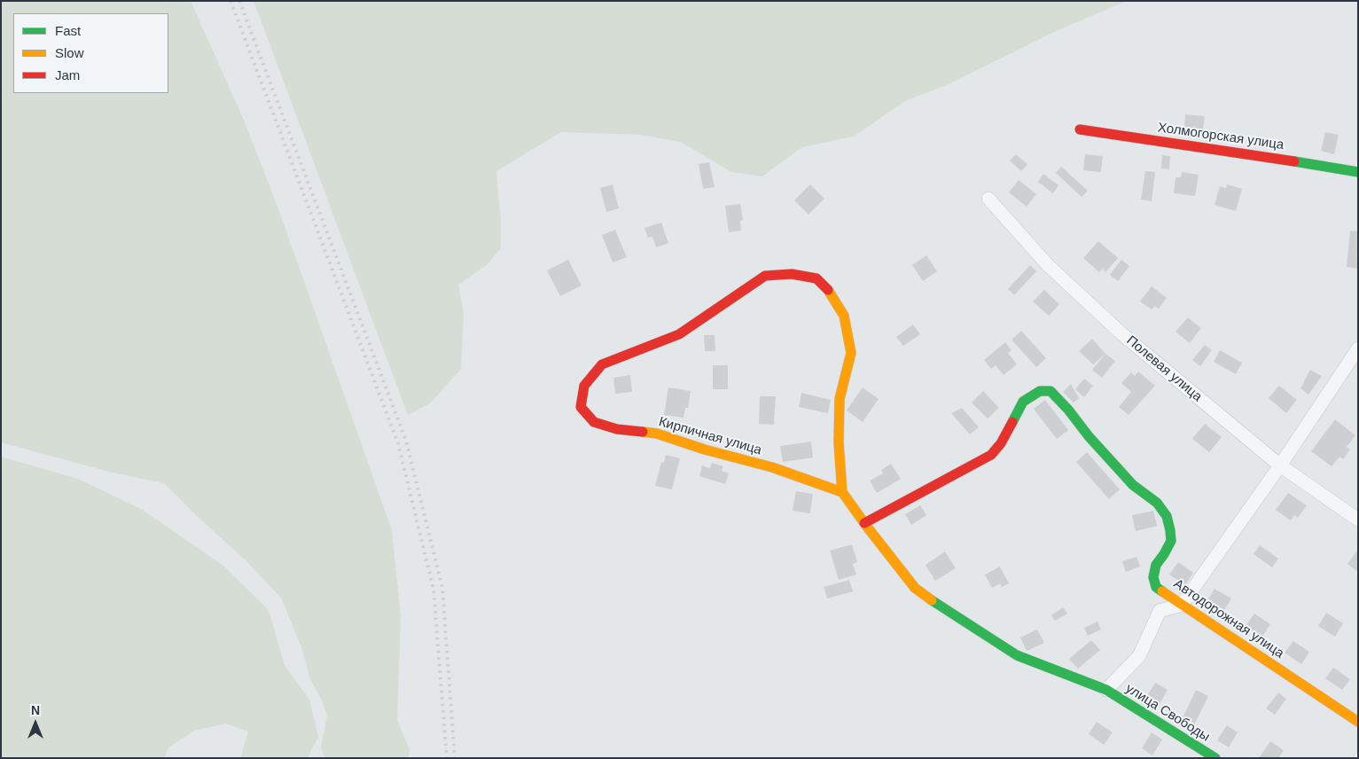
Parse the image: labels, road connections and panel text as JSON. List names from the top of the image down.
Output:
{
  "streets": {
    "street": [
      "Холмогорская улица",
      "Полевая улица",
      "Кирпичная улица",
      "Автодорожная улица",
      "улица Свободы"
    ]
  },
  "legend": ["Fast", "Slow", "Jam"],
  "north": "top"
}
